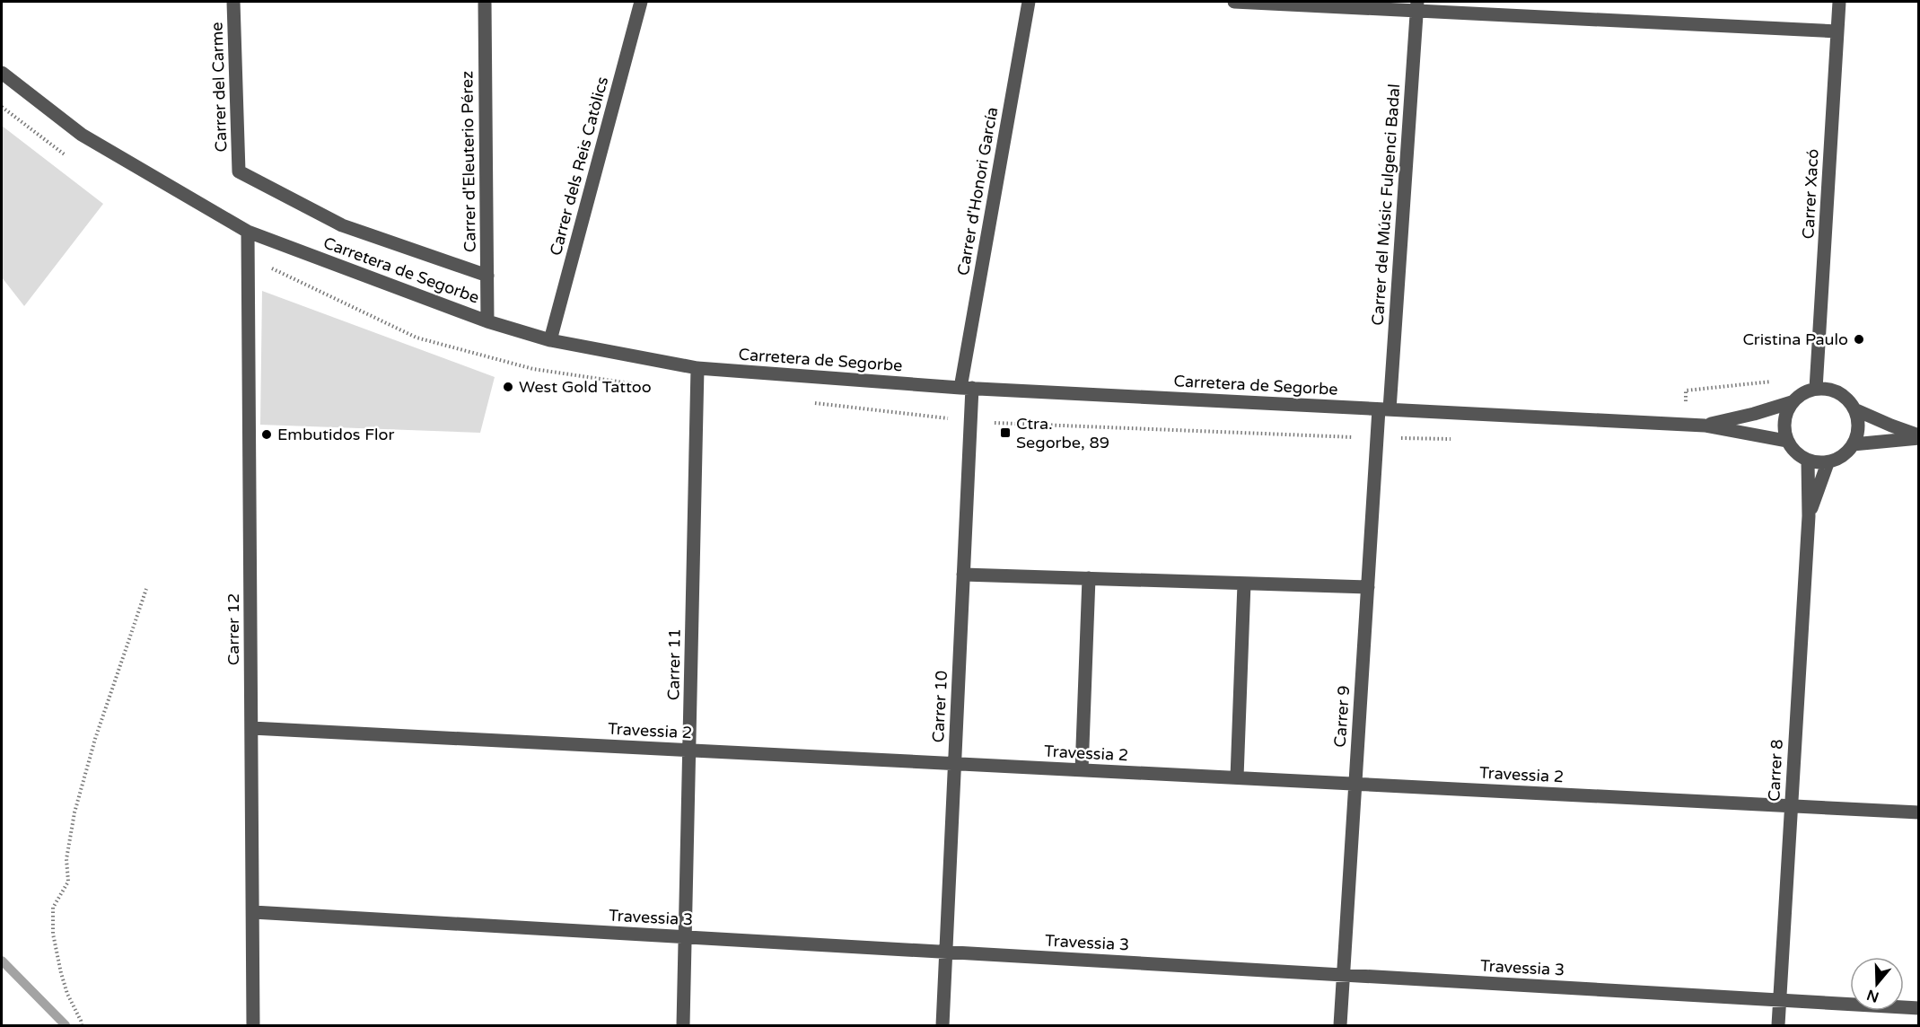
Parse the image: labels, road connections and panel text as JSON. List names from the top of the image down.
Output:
{
  "streets": {
    "street": [
      "Carrer del Carme",
      "Carrer d'Eleuterio Pérez",
      "Carrer dels Reis Catòlics",
      "Carrer d'Honori García",
      "Carrer Xacó",
      "Carrer del Músic Fulgenci Badal",
      "Carretera de Segorbe",
      "Carrer 12",
      "Carrer 11",
      "Carrer 10",
      "Carrer 9",
      "Travessia 2",
      "Carrer 8",
      "Travessia 3"
    ]
  },
  "crossings": [
    ["Carrer del Carme", "Carretera de Segorbe"],
    ["Carrer d'Eleuterio Pérez", "Carretera de Segorbe"],
    ["Carrer dels Reis Catòlics", "Carretera de Segorbe"],
    ["Carrer d'Honori García", "Carretera de Segorbe"],
    ["Carrer d'Honori García", "Carrer 10"],
    ["Carrer Xacó", "Carretera de Segorbe"],
    ["Carrer Xacó", "Carrer 8"],
    ["Carrer del Músic Fulgenci Badal", "Carretera de Segorbe"],
    ["Carrer del Músic Fulgenci Badal", "Carrer 9"],
    ["Carretera de Segorbe", "Carrer 12"],
    ["Carretera de Segorbe", "Carrer 11"],
    ["Carretera de Segorbe", "Carrer 10"],
    ["Carretera de Segorbe", "Carrer 9"],
    ["Carretera de Segorbe", "Carrer 8"],
    ["Carrer 12", "Travessia 2"],
    ["Carrer 12", "Travessia 3"],
    ["Carrer 11", "Travessia 2"],
    ["Carrer 11", "Travessia 3"],
    ["Carrer 10", "Travessia 2"],
    ["Carrer 10", "Travessia 3"],
    ["Carrer 9", "Travessia 2"],
    ["Carrer 9", "Travessia 3"],
    ["Travessia 2", "Carrer 8"],
    ["Carrer 8", "Travessia 3"]
  ],
  "places": {
    "other": ["Cristina Paulo", "West Gold Tattoo", "Embutidos Flor"],
    "transit": ["Ctra. Segorbe, 89"]
  },
  "north": "bottom"
}
